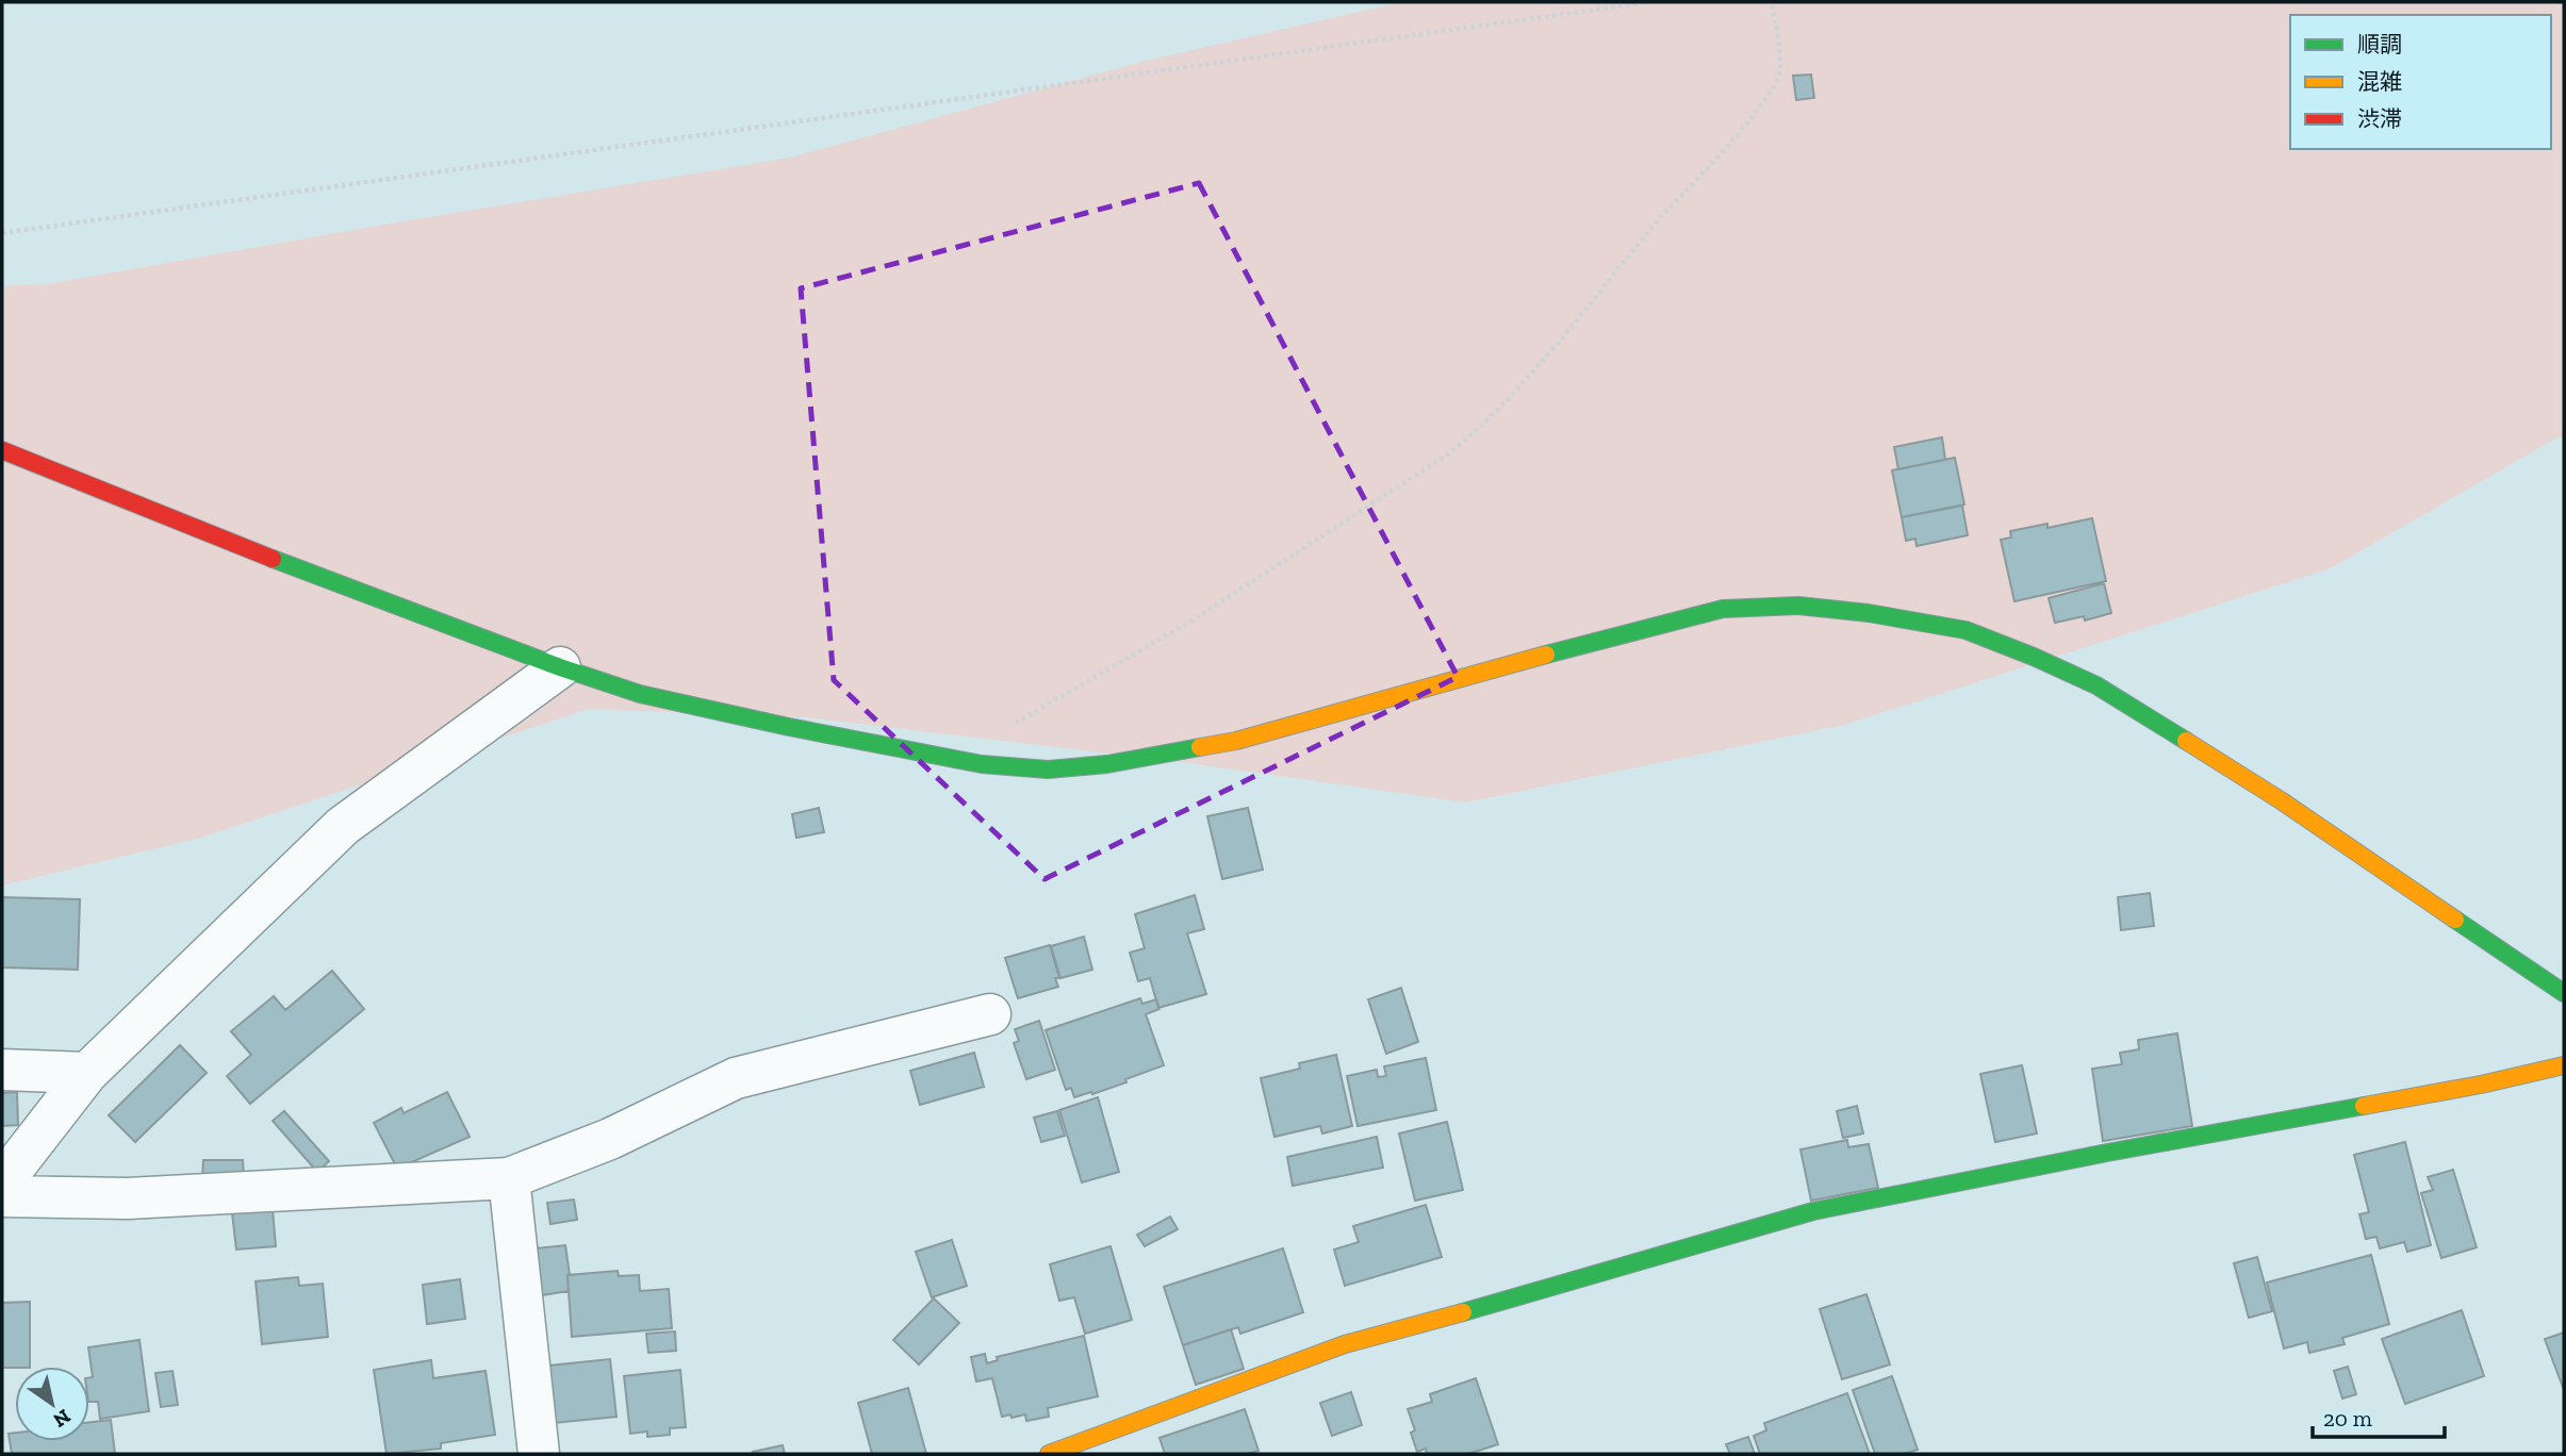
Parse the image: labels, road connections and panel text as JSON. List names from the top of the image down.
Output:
{
  "legend": ["順調", "混雑", "渋滞"],
  "scale_bar": "20 m",
  "north": "bottom right"
}
